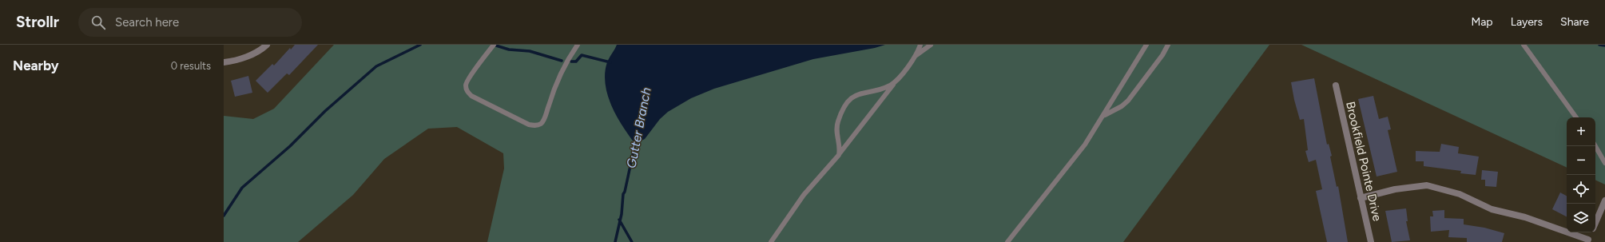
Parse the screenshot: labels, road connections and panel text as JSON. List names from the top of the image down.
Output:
{
  "streets": {
    "street": ["Brookfield Pointe Drive"]
  },
  "water": ["Gutter Branch"],
  "page": {
    "header": "Strollr",
    "search": "Search here",
    "nav": ["Map", "Layers", "Share"],
    "heading": ["Nearby", "0 results"],
    "map_buttons": ["+", "−"]
  }
}
